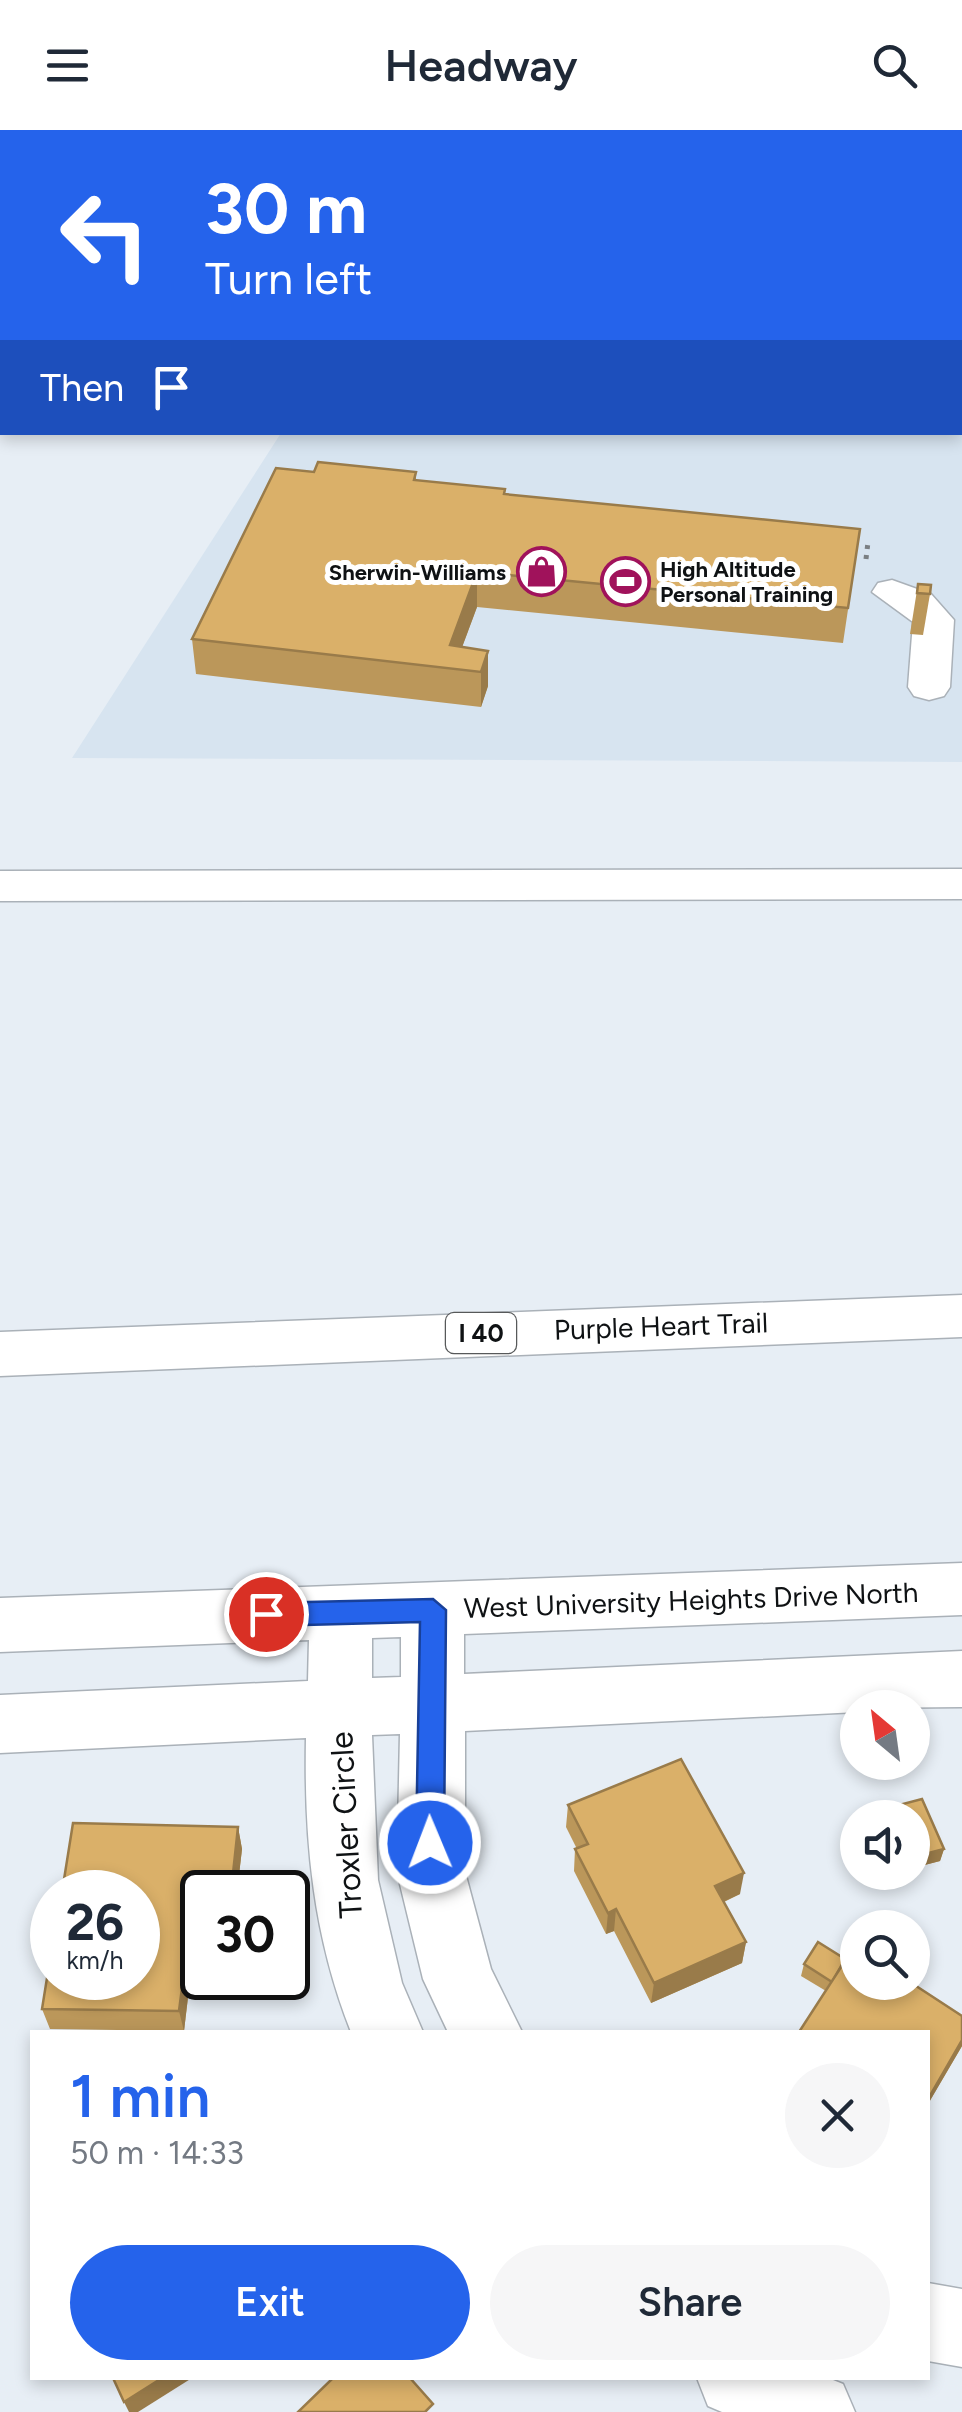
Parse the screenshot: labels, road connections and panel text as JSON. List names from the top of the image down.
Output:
{
  "streets": {
    "main road": [
      "Purple Heart Trail",
      "I 40",
      "West University Heights Drive North",
      "Troxler Circle"
    ]
  },
  "crossings": [
    ["West University Heights Drive North", "Troxler Circle"]
  ],
  "places": {
    "shop": ["Sherwin-Williams"],
    "sports": ["High Altitude Personal Training"]
  },
  "north": "top left",
  "page": {
    "header": "Headway",
    "turn": ["30 m", "Turn left"],
    "then": "Then",
    "speed": "26 km/h",
    "limit": "30",
    "heading": ["1 min", "50 m · 14:33"],
    "buttons": ["Exit", "Share"]
  }
}
